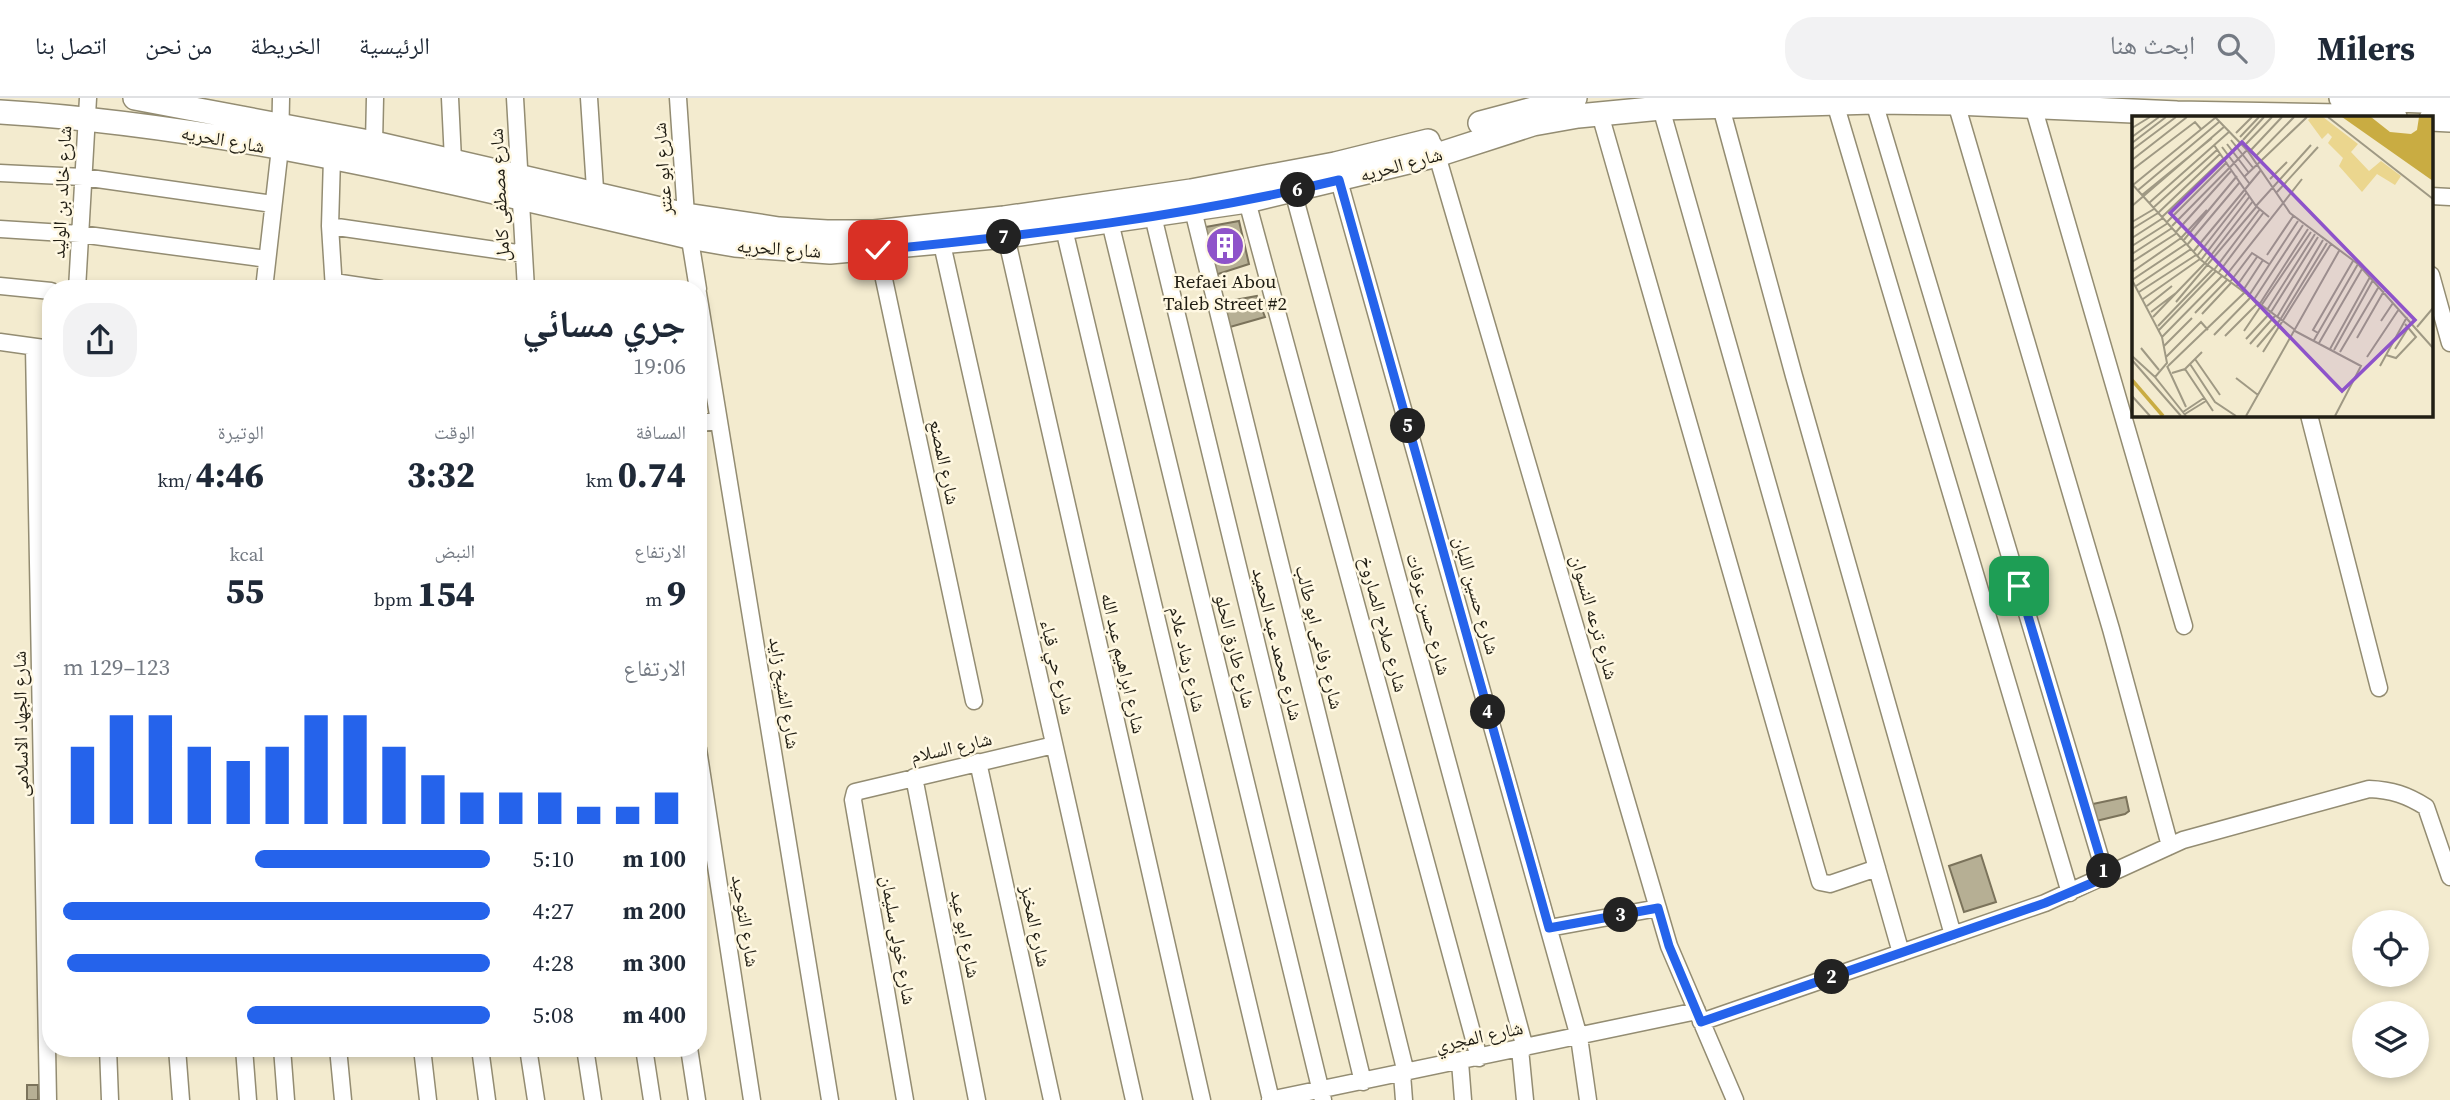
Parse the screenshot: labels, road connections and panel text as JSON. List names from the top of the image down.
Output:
{
  "streets": {
    "main road": ["شارع الحريه"],
    "street": [
      "شارع ابو عنتر",
      "شارع خالد بن الوليد",
      "شارع مصطفى كامل",
      "شارع المصنع",
      "شارع حسين اللبان",
      "شارع حسن عرفات",
      "شارع ترعه النسوان",
      "شارع صلاح الصاروخ",
      "شارع رفاعى ابو طالب",
      "شارع محمد عبد الحميد",
      "شارع طارق الحلو",
      "شارع رشاد علام",
      "شارع ابراهيم عبد الله",
      "شارع حي قباء",
      "شارع الشيخ زايد",
      "شارع الجهاد الاسلامى",
      "شارع السلام",
      "شارع التوحيد",
      "شارع المخبز",
      "شارع ابو عيد",
      "شارع خولى سليمان",
      "شارع المجري"
    ]
  },
  "crossings": [
    ["شارع الحريه", "شارع ابو عنتر"],
    ["شارع الحريه", "شارع خالد بن الوليد"],
    ["شارع الحريه", "شارع مصطفى كامل"],
    ["شارع الحريه", "شارع المصنع"],
    ["شارع الحريه", "شارع حسين اللبان"],
    ["شارع الحريه", "شارع حسن عرفات"],
    ["شارع الحريه", "شارع ترعه النسوان"],
    ["شارع الحريه", "شارع صلاح الصاروخ"],
    ["شارع الحريه", "شارع رفاعى ابو طالب"],
    ["شارع الحريه", "شارع محمد عبد الحميد"],
    ["شارع الحريه", "شارع طارق الحلو"],
    ["شارع الحريه", "شارع رشاد علام"],
    ["شارع الحريه", "شارع ابراهيم عبد الله"],
    ["شارع الحريه", "شارع حي قباء"],
    ["شارع الحريه", "شارع الشيخ زايد"],
    ["شارع ابو عنتر", "شارع الشيخ زايد"],
    ["شارع حسين اللبان", "شارع المجري"],
    ["شارع حسن عرفات", "شارع المجري"],
    ["شارع ترعه النسوان", "شارع المجري"],
    ["شارع صلاح الصاروخ", "شارع المجري"],
    ["شارع رفاعى ابو طالب", "شارع المجري"],
    ["شارع محمد عبد الحميد", "شارع المجري"],
    ["شارع طارق الحلو", "شارع المجري"],
    ["شارع رشاد علام", "شارع المجري"],
    ["شارع حي قباء", "شارع السلام"],
    ["شارع السلام", "شارع المخبز"],
    ["شارع السلام", "شارع ابو عيد"],
    ["شارع السلام", "شارع خولى سليمان"]
  ],
  "places": {
    "building": ["Refaei Abou Taleb Street #2"]
  },
  "page": {
    "header": "Milers",
    "search": "ابحث هنا",
    "nav": [
      "الرئيسية",
      "الخريطة",
      "من نحن",
      "اتصل بنا"
    ],
    "pins": [
      "6",
      "7",
      "5",
      "4",
      "1",
      "3",
      "2"
    ],
    "heading": ["جري مسائي", "19:06"],
    "stats": [
      ["المسافة", "0.74 km"],
      ["الوقت", "3:32"],
      ["الوتيرة", "4:46 /km"],
      ["الارتفاع", "9 m"],
      ["النبض", "154 bpm"],
      ["kcal", "55"]
    ],
    "chart": ["الارتفاع", "123–129 m"],
    "list": [
      {
        "name": "100 m",
        "note": "5:10"
      },
      {
        "name": "200 m",
        "note": "4:27"
      },
      {
        "name": "300 m",
        "note": "4:28"
      },
      {
        "name": "400 m",
        "note": "5:08"
      }
    ]
  }
}
